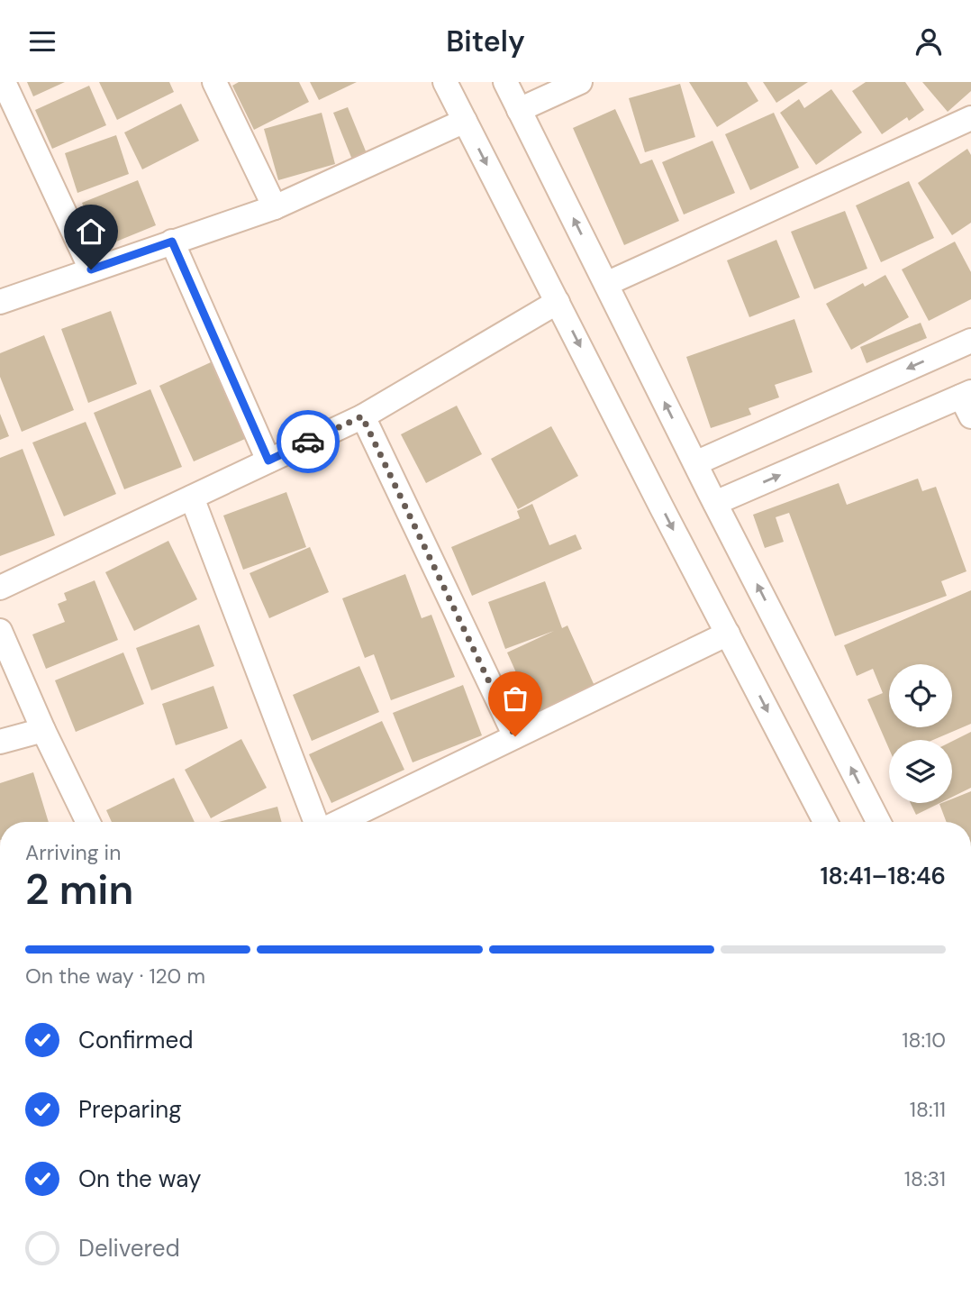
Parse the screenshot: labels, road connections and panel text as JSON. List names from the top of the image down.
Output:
{
  "page": {
    "header": "Bitely",
    "heading": ["2 min", "Arriving in", "18:41–18:46"],
    "bar": "On the way · 120 m",
    "list": [
      ["Confirmed", "18:10"],
      ["Preparing", "18:11"],
      ["On the way", "18:31"],
      "Delivered"
    ]
  }
}
